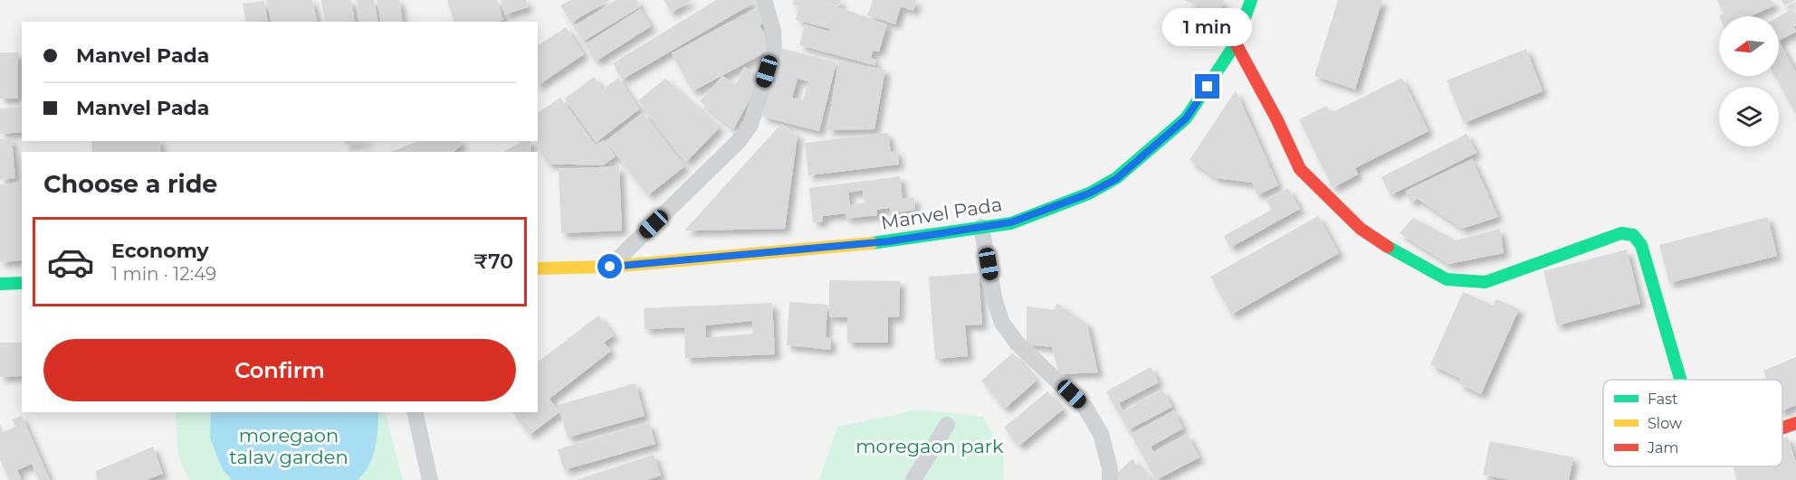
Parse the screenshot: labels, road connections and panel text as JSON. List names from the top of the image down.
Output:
{
  "streets": {
    "main road": ["Manvel Pada"]
  },
  "parks": ["moregaon talav garden", "moregaon park"],
  "legend": ["Fast", "Slow", "Jam"],
  "north": "left",
  "page": {
    "bubble": "1 min",
    "banner": ["Manvel Pada", "Manvel Pada"],
    "heading": "Choose a ride",
    "list": [
      {
        "name": "Economy",
        "note": "1 min · 12:49",
        "value": "₹70"
      }
    ],
    "buttons": "Confirm"
  }
}
